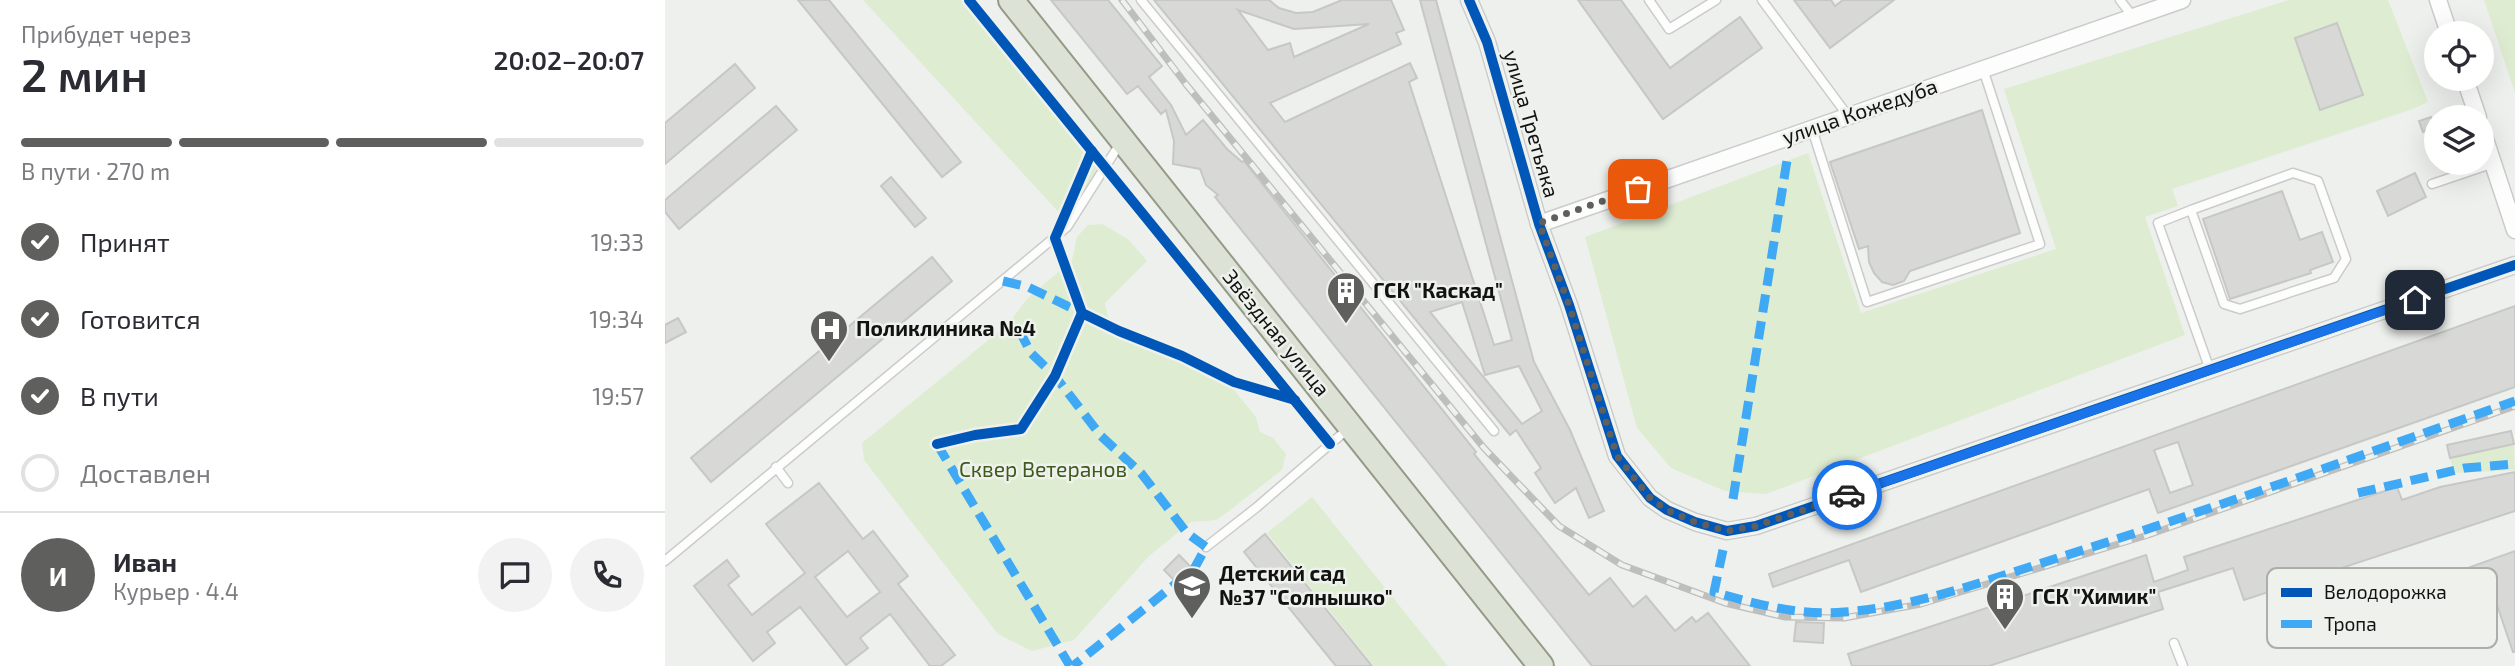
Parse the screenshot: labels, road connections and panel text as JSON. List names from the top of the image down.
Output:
{
  "streets": {
    "main road": ["Звёздная улица"],
    "street": ["улица Кожедуба", "улица Третьяка"]
  },
  "crossings": [
    ["улица Кожедуба", "улица Третьяка"]
  ],
  "parks": ["Сквер Ветеранов"],
  "places": {
    "building": ["ГСК \"Каскад\"", "ГСК \"Химик\""],
    "hospital": ["Поликлиника №4"],
    "school or university": ["Детский сад №37 \"Солнышко\""]
  },
  "legend": ["Велодорожка", "Тропа"],
  "page": {
    "heading": ["2 мин", "Прибудет через", "20:02–20:07"],
    "panel": ["Иван", "Курьер · 4.4"],
    "bar": "В пути · 270 m",
    "list": [
      ["Принят", "19:33"],
      ["Готовится", "19:34"],
      ["В пути", "19:57"],
      "Доставлен"
    ],
    "round": "И"
  }
}
